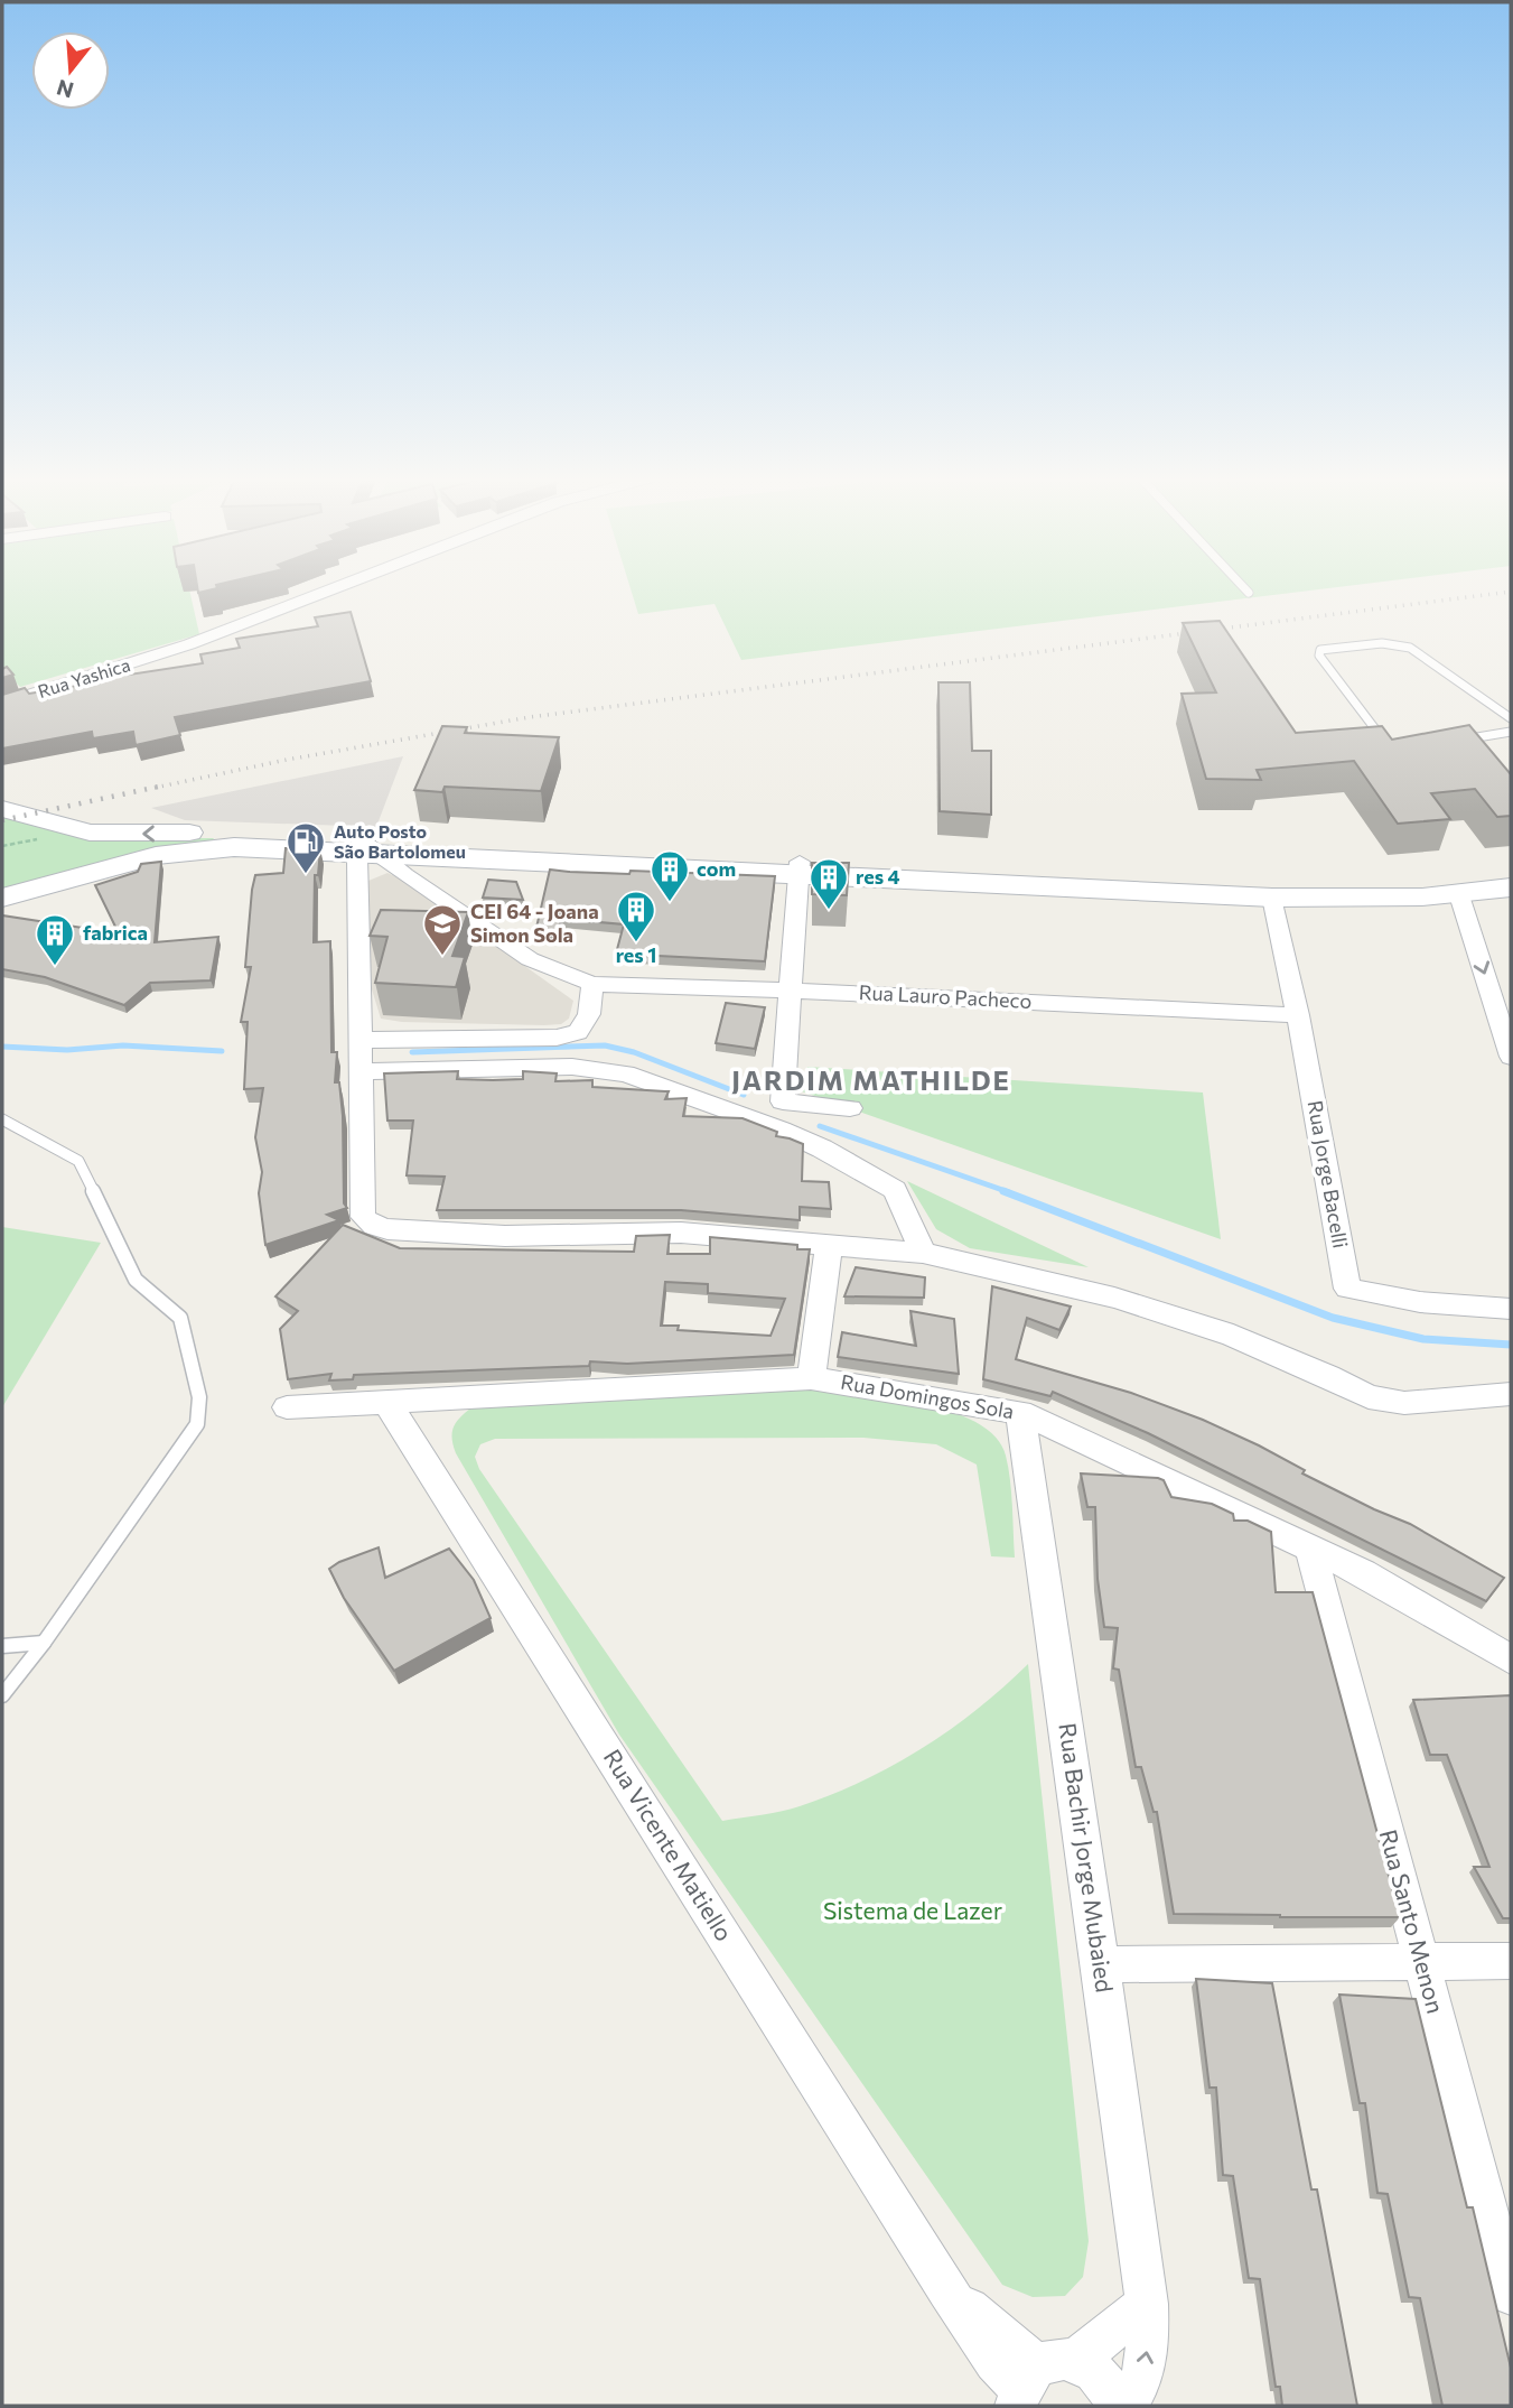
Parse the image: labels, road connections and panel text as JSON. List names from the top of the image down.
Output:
{
  "streets": {
    "street": [
      "Rua Yashica",
      "Rua Lauro Pacheco",
      "Rua Jorge Bacelli",
      "Rua Domingos Sola",
      "Rua Vicente Matiello",
      "Rua Bachir Jorge Mubaied",
      "Rua Santo Menon"
    ]
  },
  "crossings": [
    ["Rua Lauro Pacheco", "Rua Jorge Bacelli"],
    ["Rua Domingos Sola", "Rua Vicente Matiello"],
    ["Rua Domingos Sola", "Rua Bachir Jorge Mubaied"],
    ["Rua Domingos Sola", "Rua Santo Menon"]
  ],
  "districts": ["JARDIM MATHILDE"],
  "parks": ["Sistema de Lazer"],
  "places": {
    "fuel station": ["Auto Posto São Bartolomeu"],
    "building": [
      "com",
      "res 4",
      "res 1",
      "fabrica"
    ],
    "school or university": ["CEI 64 - Joana Simon Sola"]
  },
  "north": "bottom"
}
